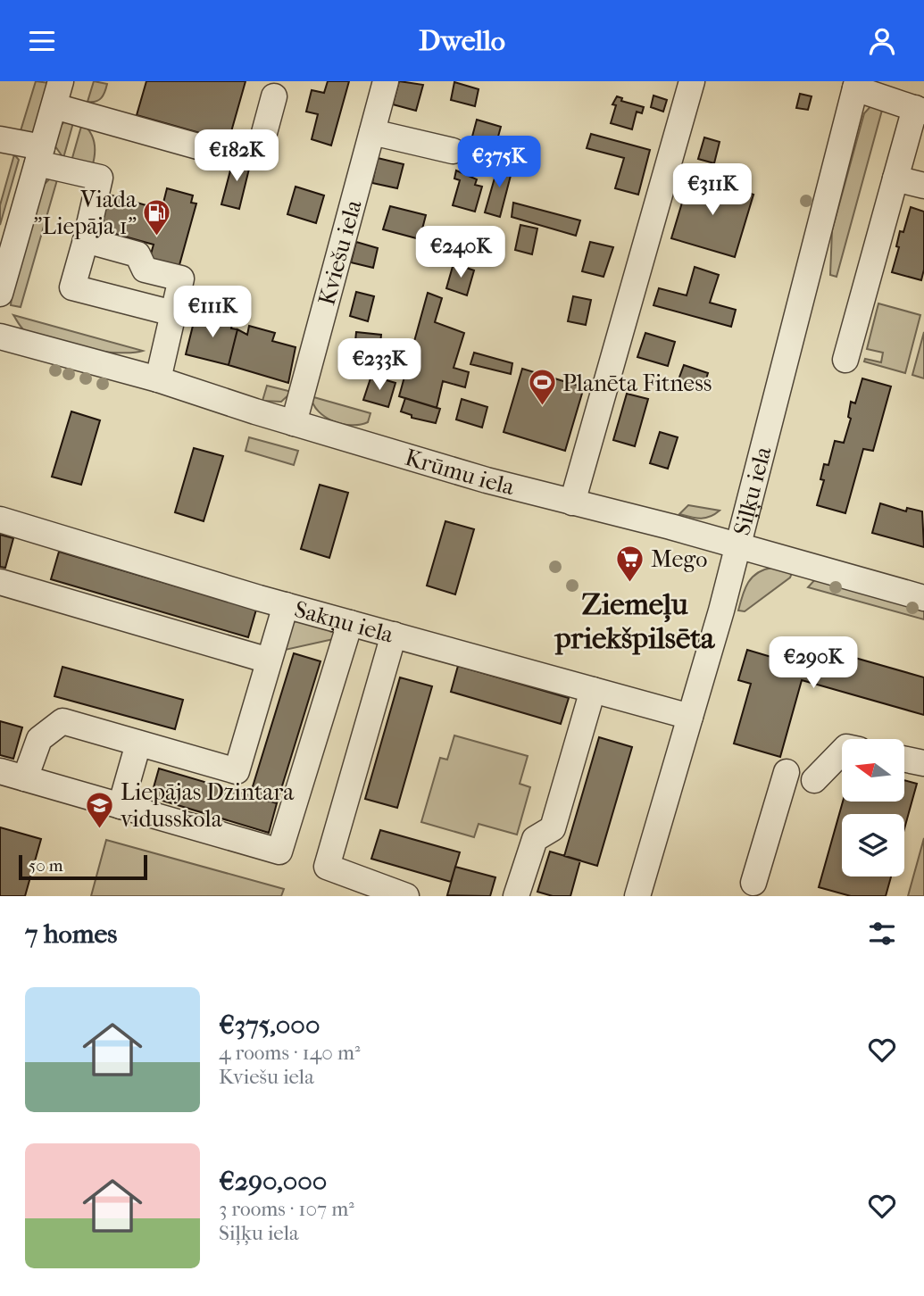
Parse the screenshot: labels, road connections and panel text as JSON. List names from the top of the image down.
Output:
{
  "streets": {
    "street": [
      "Kviešu iela",
      "Krūmu iela",
      "Siļķu iela",
      "Sakņu iela"
    ]
  },
  "crossings": [
    ["Kviešu iela", "Krūmu iela"],
    ["Krūmu iela", "Siļķu iela"],
    ["Siļķu iela", "Sakņu iela"]
  ],
  "districts": ["Ziemeļu priekšpilsēta"],
  "places": {
    "fuel station": ["Viada \"Liepāja 1\""],
    "sports": ["Planēta Fitness"],
    "supermarket": ["Mego"],
    "school or university": ["Liepājas Dzintara vidusskola"]
  },
  "scale_bar": "50 m",
  "north": "left",
  "page": {
    "header": "Dwello",
    "price": [
      "€182K",
      "€375K",
      "€311K",
      "€240K",
      "€111K",
      "€233K",
      "€290K"
    ],
    "scale": "50 m",
    "heading": "7 homes",
    "list": [
      {
        "name": "€375,000",
        "note": "4 rooms · 140 m² · Kviešu iela"
      },
      {
        "name": "€290,000",
        "note": "3 rooms · 107 m² · Siļķu iela"
      }
    ]
  }
}
